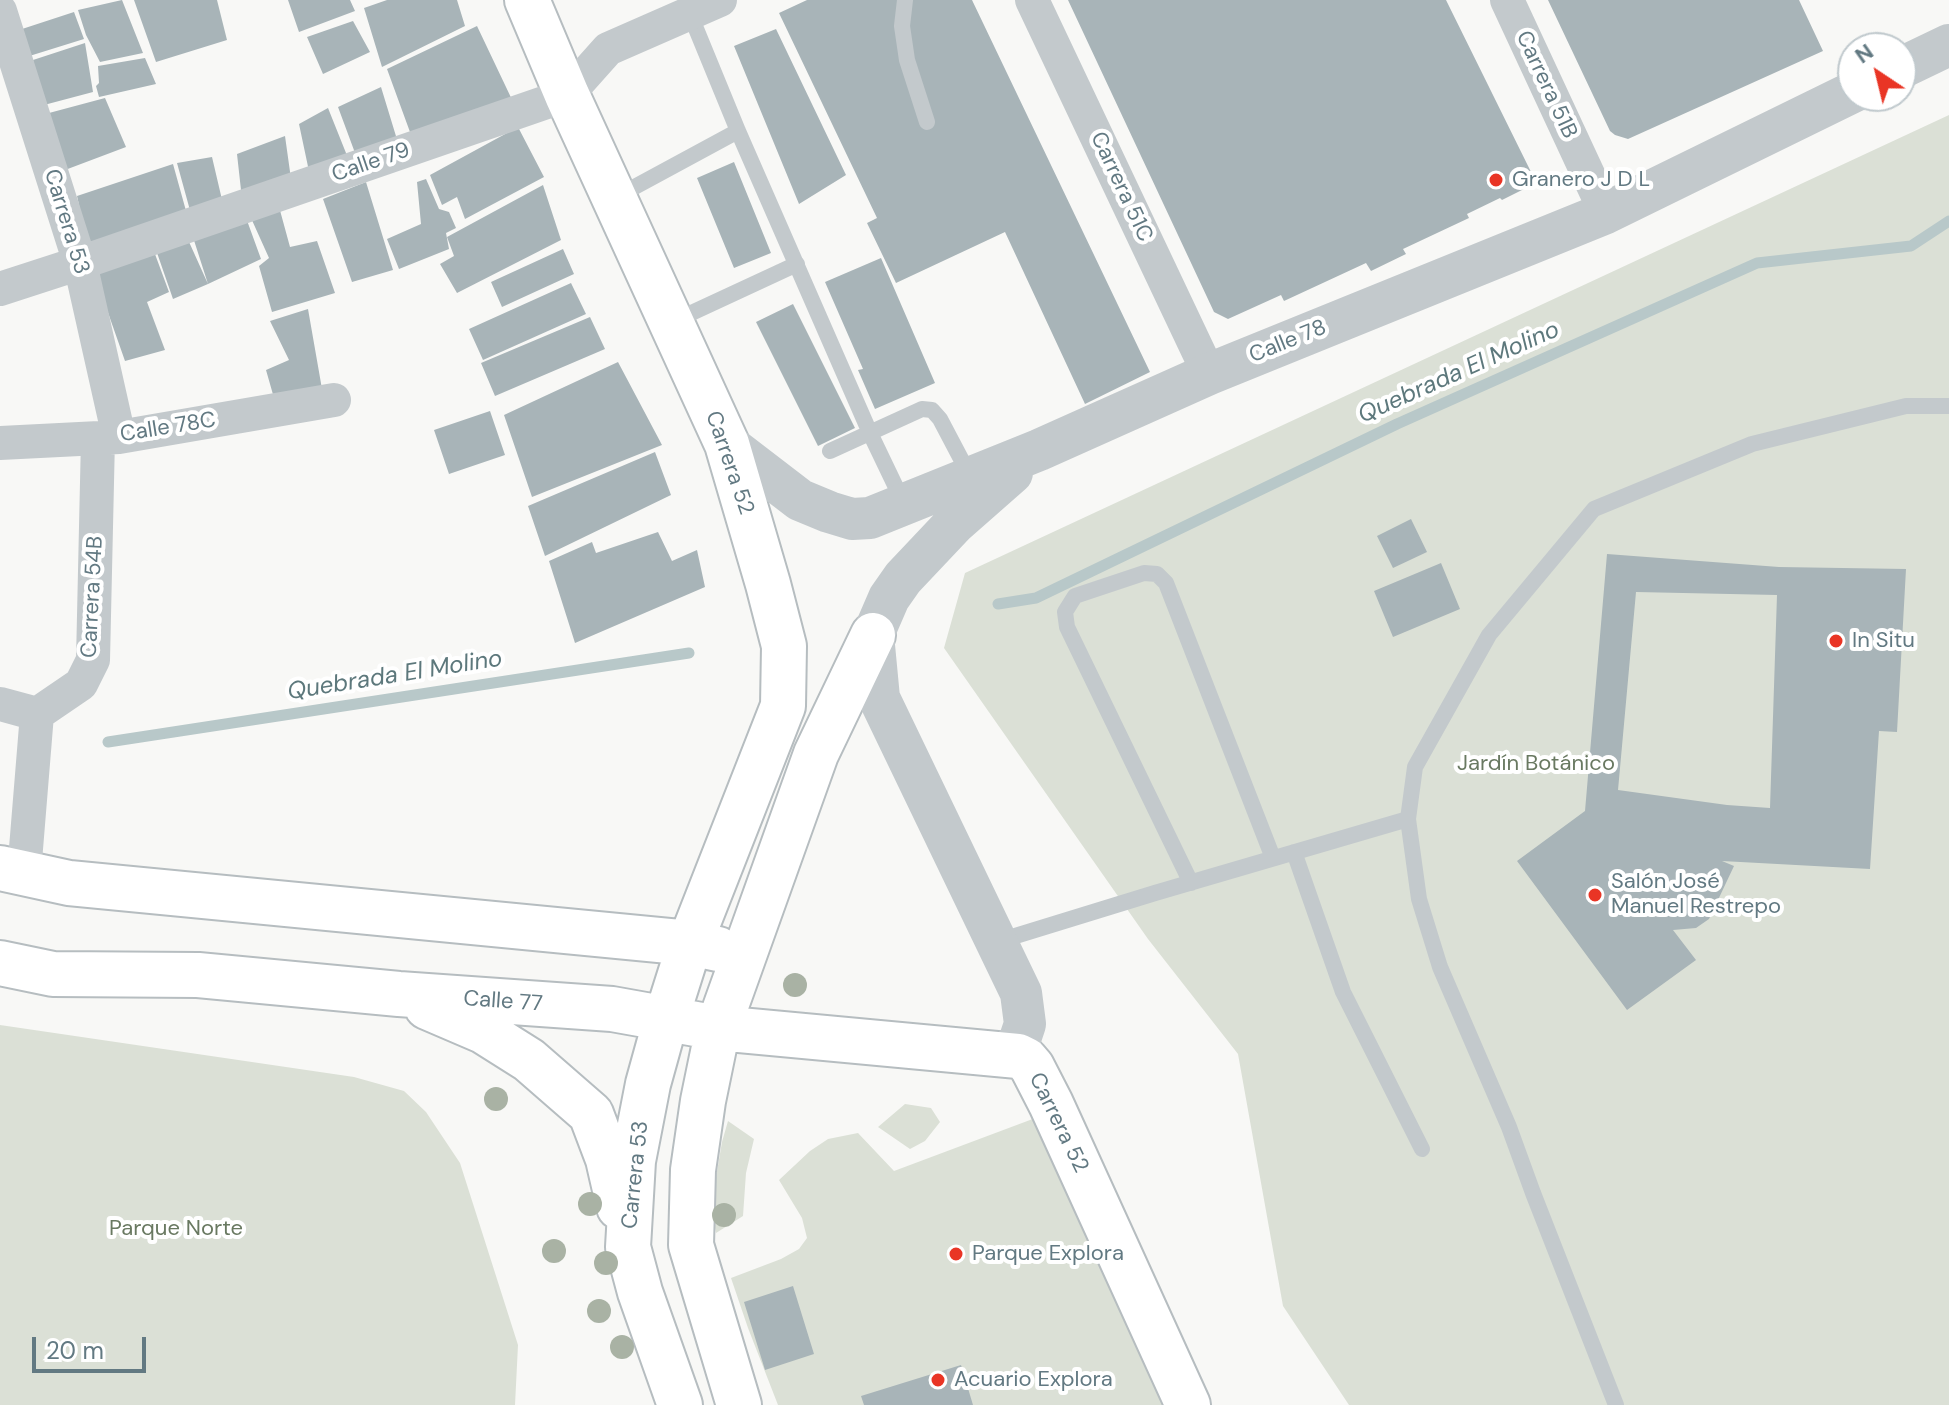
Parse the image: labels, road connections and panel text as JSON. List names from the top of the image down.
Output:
{
  "streets": {
    "main road": ["Carrera 53", "Carrera 52", "Calle 77"],
    "street": [
      "Carrera 51B",
      "Calle 79",
      "Carrera 51C",
      "Calle 78",
      "Calle 78C",
      "Carrera 54B"
    ]
  },
  "crossings": [
    ["Carrera 51B", "Calle 78"],
    ["Calle 79", "Carrera 53"],
    ["Calle 79", "Carrera 52"],
    ["Carrera 51C", "Calle 78"],
    ["Carrera 53", "Calle 78C"],
    ["Carrera 53", "Carrera 52"],
    ["Carrera 53", "Carrera 54B"],
    ["Carrera 53", "Calle 77"],
    ["Calle 78", "Carrera 52"],
    ["Calle 78C", "Carrera 54B"],
    ["Carrera 52", "Calle 77"]
  ],
  "water": ["Quebrada El Molino"],
  "parks": ["Jardín Botánico", "Parque Norte"],
  "places": [
    "Granero J D L",
    "In Situ",
    "Salón José Manuel Restrepo",
    "Parque Explora",
    "Acuario Explora"
  ],
  "scale_bar": "20 m",
  "north": "top left"
}
